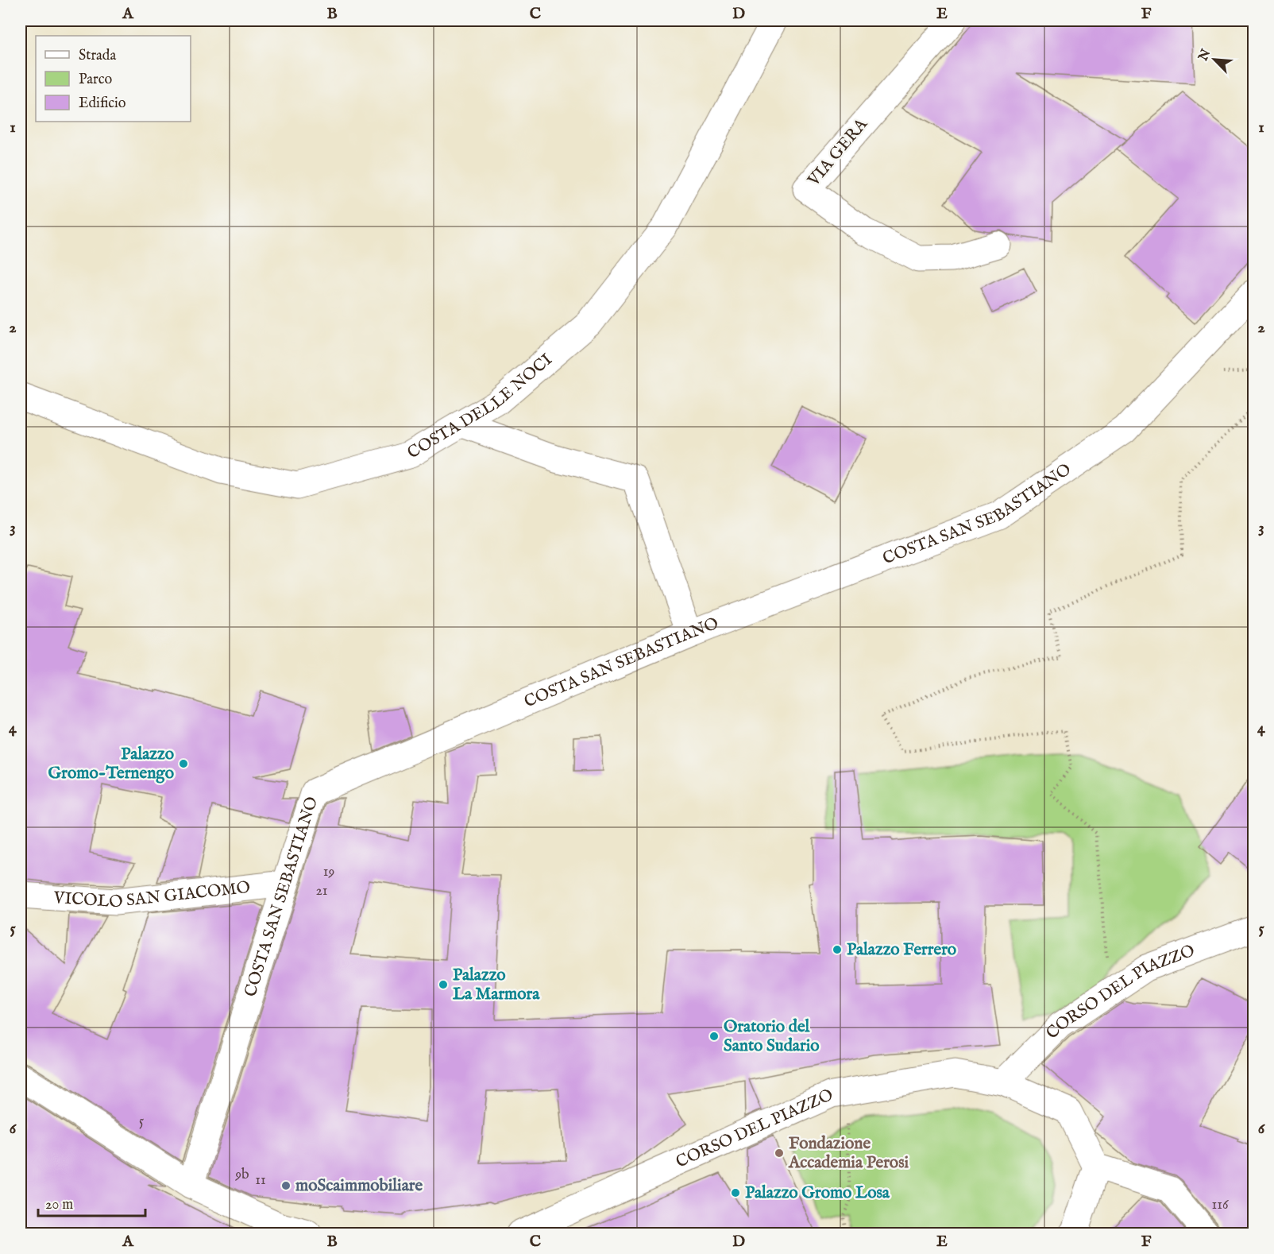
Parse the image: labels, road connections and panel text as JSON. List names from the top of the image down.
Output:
{
  "streets": {
    "street": [
      "VIA GERA",
      "COSTA DELLE NOCI",
      "COSTA SAN SEBASTIANO",
      "VICOLO SAN GIACOMO",
      "CORSO DEL PIAZZO"
    ]
  },
  "crossings": [
    ["COSTA SAN SEBASTIANO", "VICOLO SAN GIACOMO"]
  ],
  "places": [
    "Palazzo Gromo-Ternengo",
    "Palazzo Ferrero",
    "Palazzo La Marmora",
    "Oratorio del Santo Sudario",
    "Fondazione Accademia Perosi",
    "moScaimmobiliare",
    "Palazzo Gromo Losa"
  ],
  "house_numbers": [
    "19",
    "21",
    "5",
    "9b",
    "11",
    "116"
  ],
  "legend": ["Strada", "Parco", "Edificio"],
  "scale_bar": "20 m",
  "north": "top left",
  "grid": {
    "columns": [
      "A",
      "B",
      "C",
      "D",
      "E",
      "F"
    ],
    "rows": [
      "1",
      "2",
      "3",
      "4",
      "5",
      "6"
    ]
  }
}
